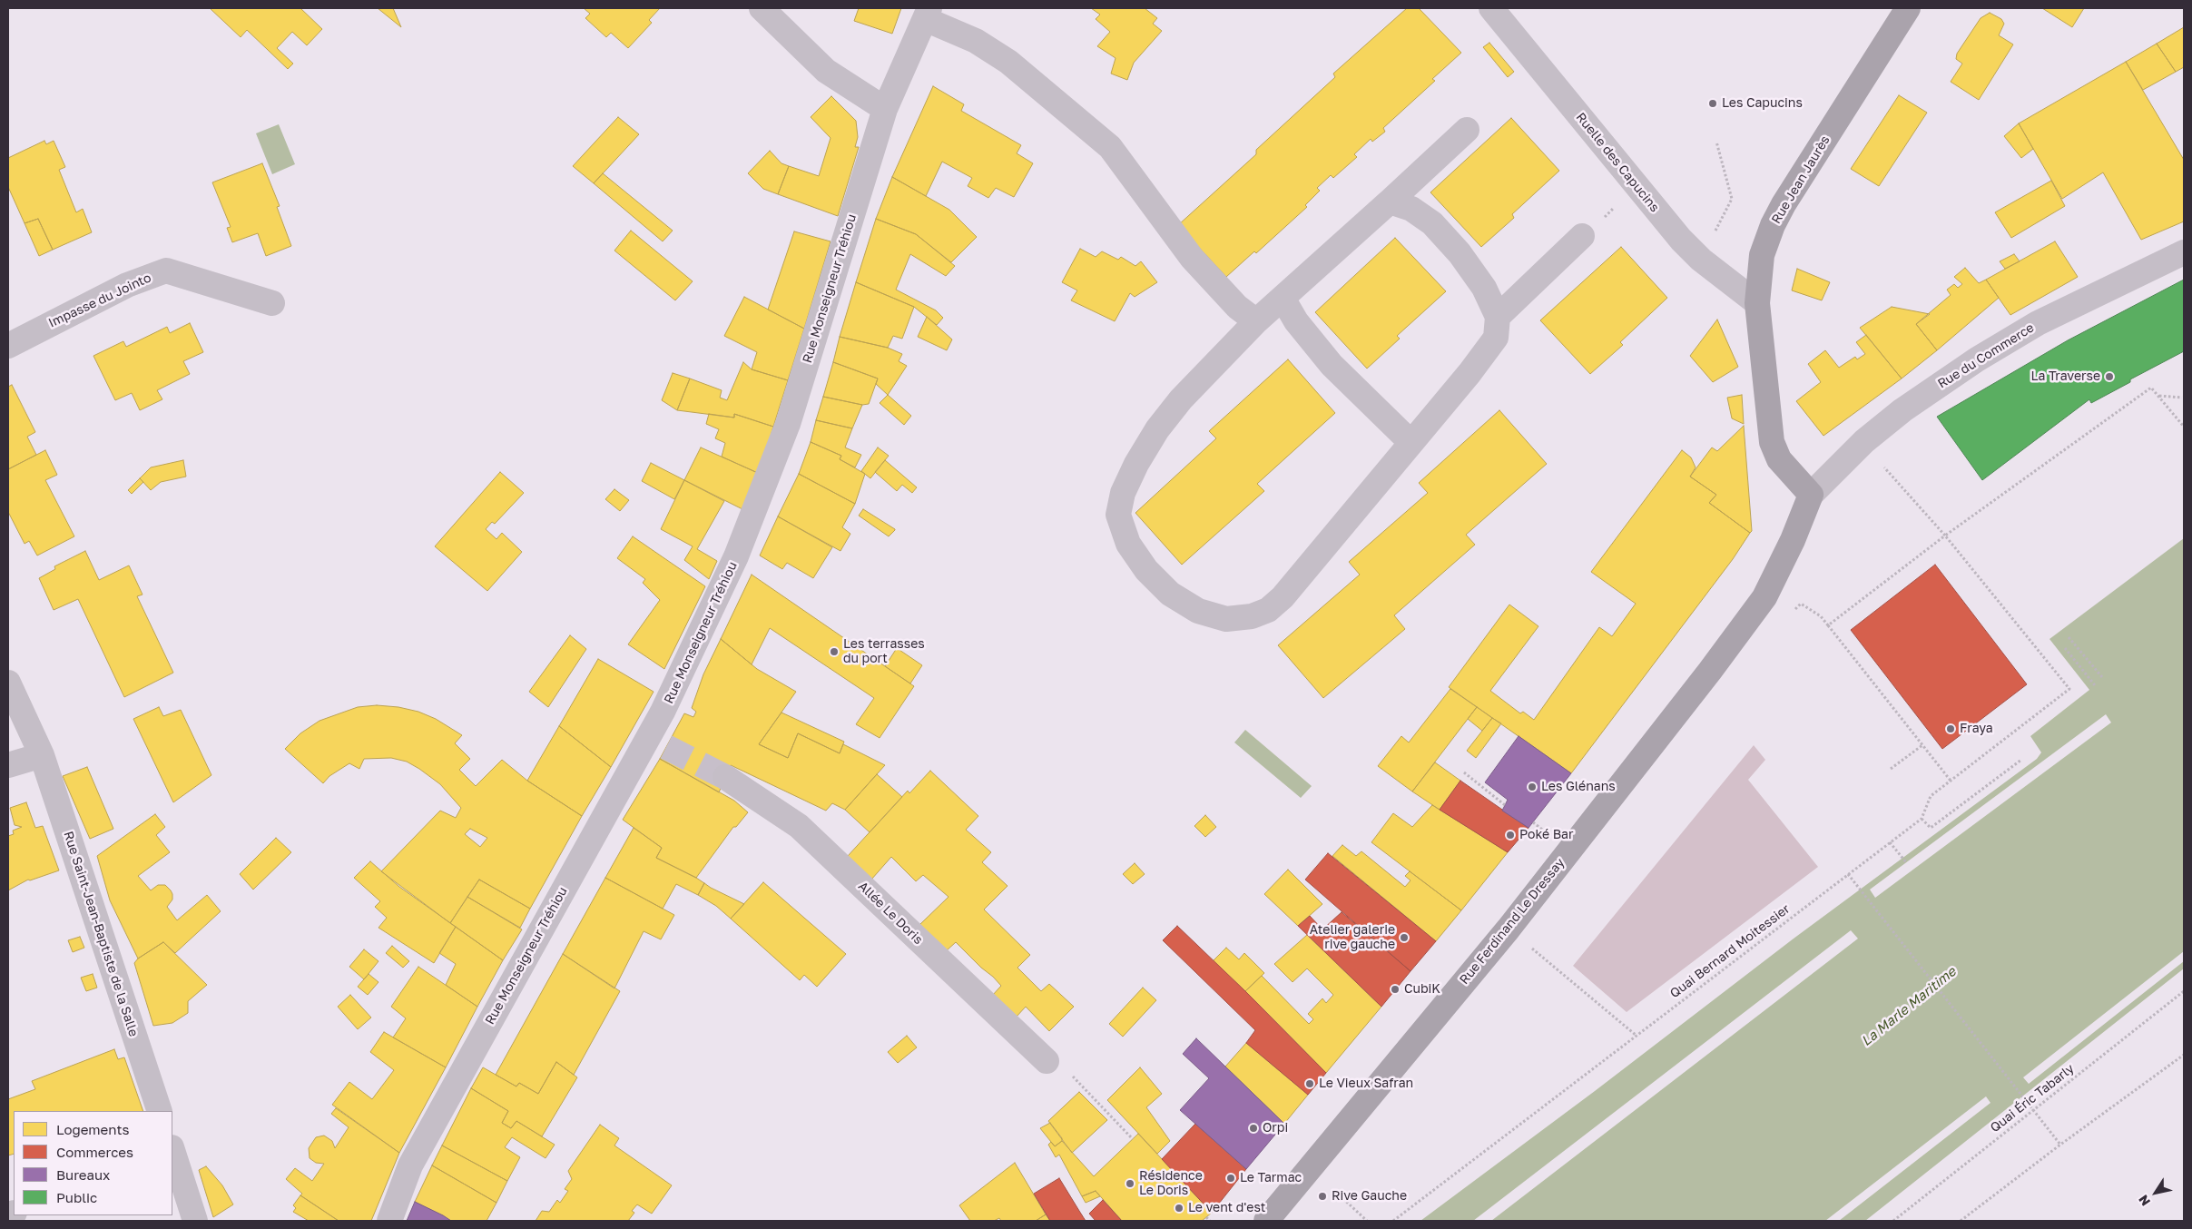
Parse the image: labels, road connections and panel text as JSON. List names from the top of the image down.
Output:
{
  "streets": {
    "main road": ["Rue Jean Jaurès", "Rue Ferdinand Le Dressay"],
    "street": [
      "Ruelle des Capucins",
      "Rue Monseigneur Tréhiou",
      "Impasse du Jointo",
      "Rue du Commerce",
      "Allée Le Doris",
      "Rue Saint-Jean-Baptiste de la Salle"
    ],
    "path": ["Quai Bernard Moitessier", "Quai Éric Tabarly"]
  },
  "crossings": [
    ["Ruelle des Capucins", "Rue Jean Jaurès"],
    ["Rue Jean Jaurès", "Rue du Commerce"],
    ["Rue Jean Jaurès", "Rue Ferdinand Le Dressay"],
    ["Rue du Commerce", "Rue Ferdinand Le Dressay"]
  ],
  "water": ["La Marle Maritime"],
  "places": [
    "Les Capucins",
    "La Traverse",
    "Les terrasses du port",
    "Fraya",
    "Les Glénans",
    "Poké Bar",
    "Atelier galerie rive gauche",
    "CubiK",
    "Le Vieux Safran",
    "Orpi",
    "Le Tarmac",
    "Résidence Le Doris",
    "Rive Gauche",
    "Le vent d'est"
  ],
  "legend": [
    "Logements",
    "Commerces",
    "Bureaux",
    "Public"
  ],
  "north": "bottom left"
}
